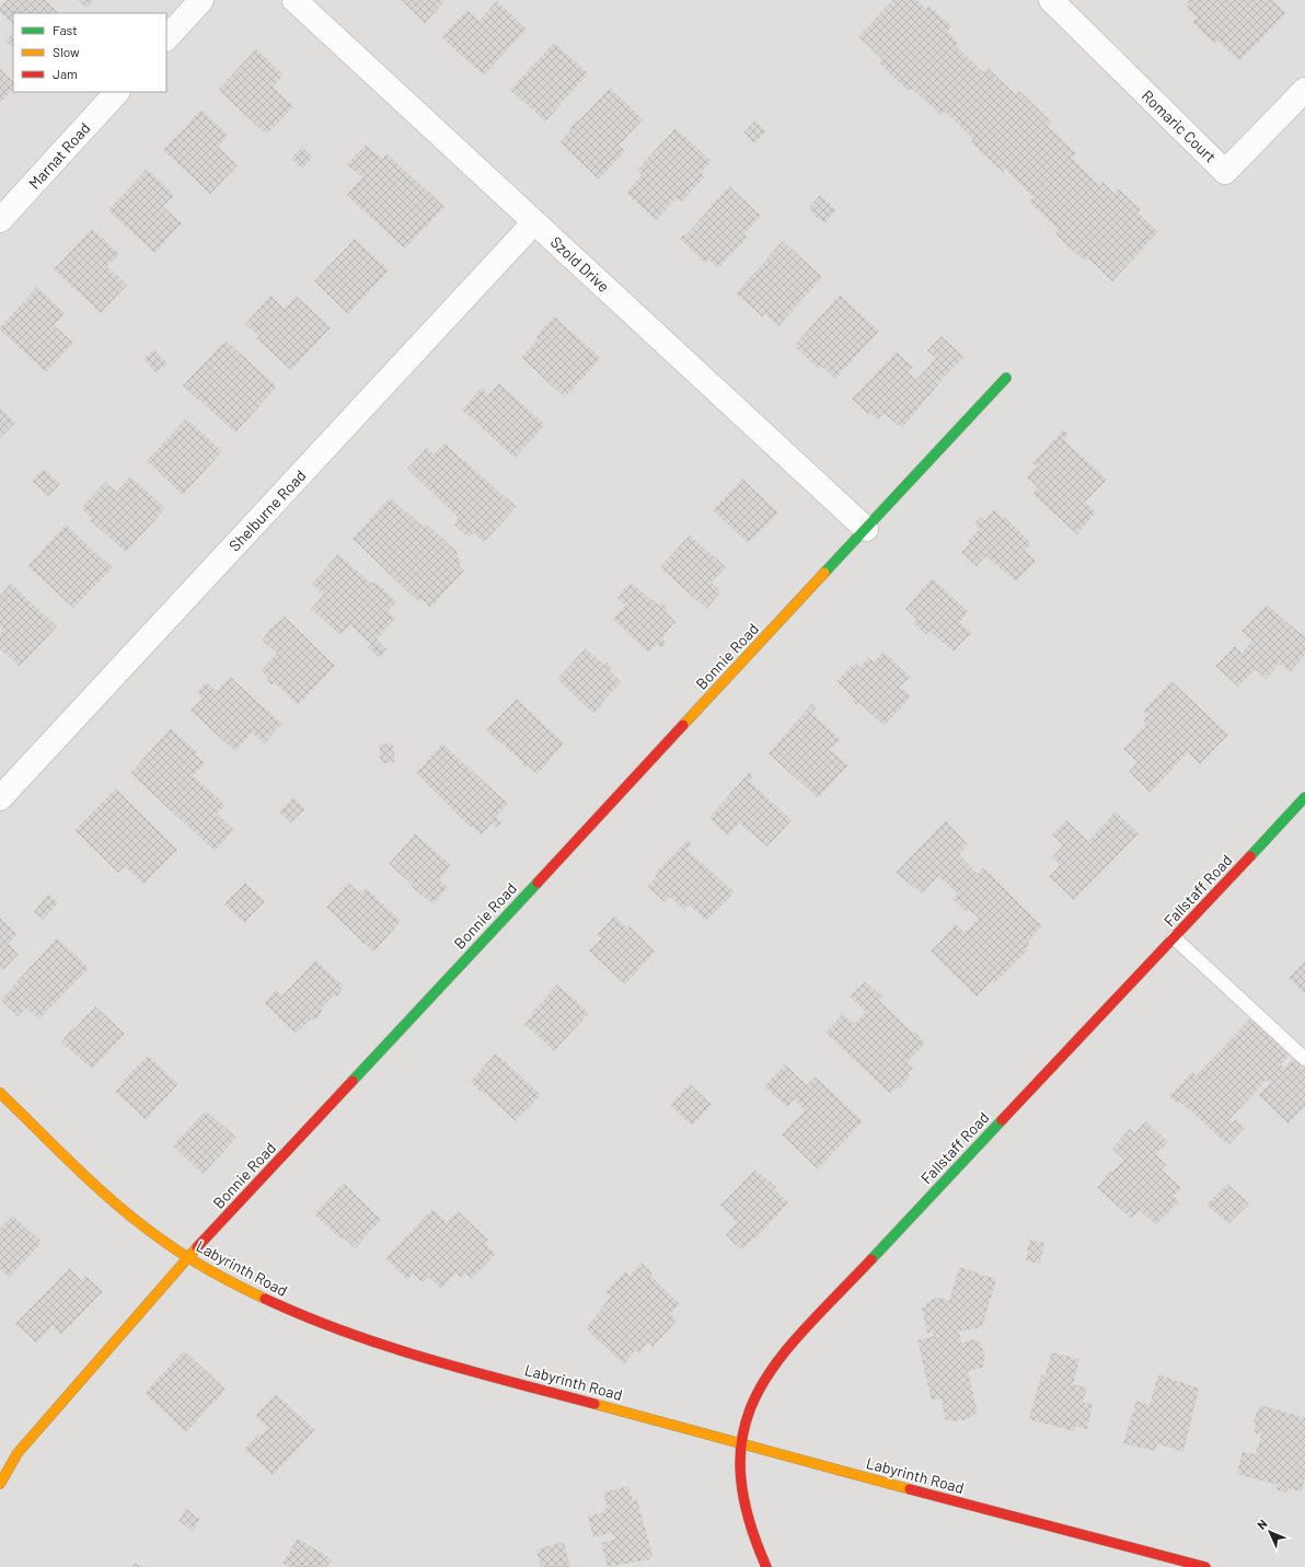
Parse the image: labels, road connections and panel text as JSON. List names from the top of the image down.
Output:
{
  "streets": {
    "street": [
      "Romaric Court",
      "Marnat Road",
      "Szold Drive",
      "Shelburne Road",
      "Bonnie Road",
      "Fallstaff Road",
      "Labyrinth Road"
    ]
  },
  "crossings": [
    ["Szold Drive", "Shelburne Road"],
    ["Szold Drive", "Bonnie Road"],
    ["Bonnie Road", "Labyrinth Road"],
    ["Fallstaff Road", "Labyrinth Road"]
  ],
  "legend": ["Fast", "Slow", "Jam"],
  "north": "top left"
}
